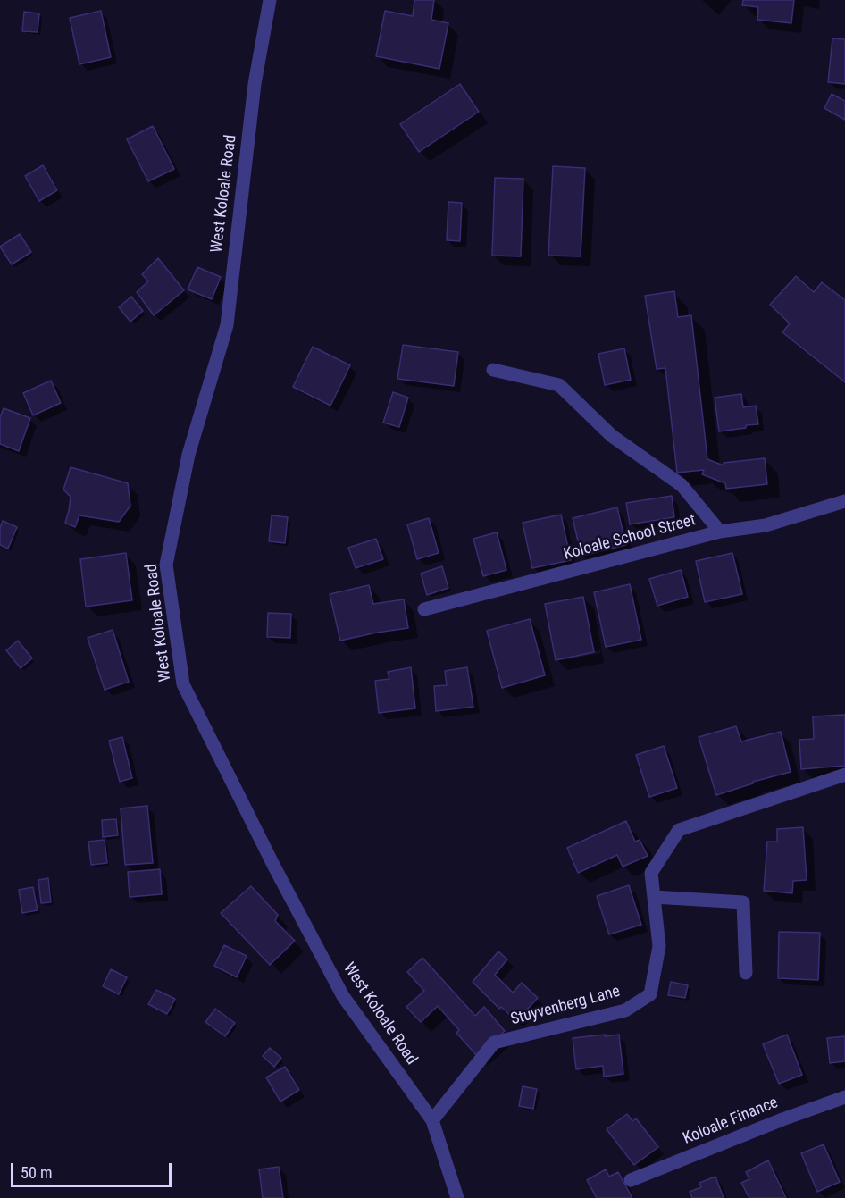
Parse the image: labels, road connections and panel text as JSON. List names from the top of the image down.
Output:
{
  "streets": {
    "street": [
      "West Koloale Road",
      "Koloale School Street",
      "Stuyvenberg Lane",
      "Koloale Finance"
    ]
  },
  "crossings": [
    ["West Koloale Road", "Stuyvenberg Lane"]
  ],
  "scale_bar": "50 m"
}
